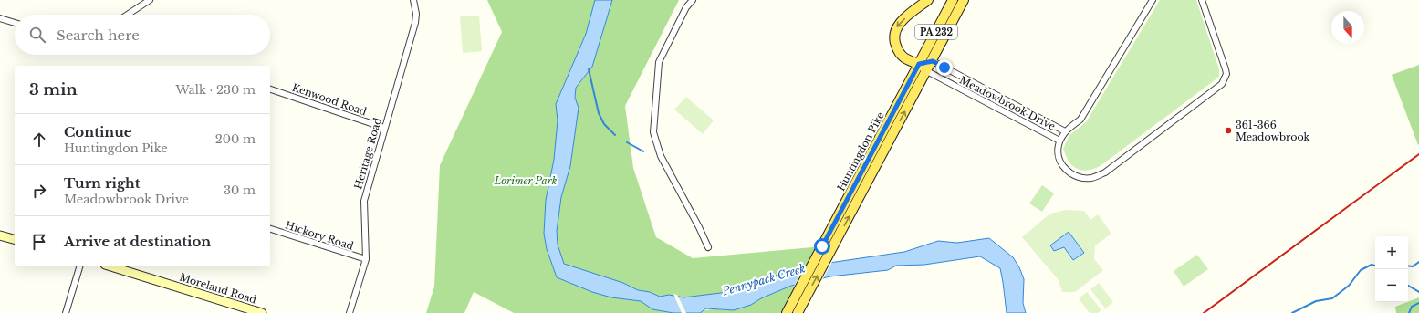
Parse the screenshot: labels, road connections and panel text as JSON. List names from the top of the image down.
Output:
{
  "streets": {
    "main road": ["PA 232", "Huntingdon Pike"],
    "street": [
      "Kenwood Road",
      "Meadowbrook Drive",
      "Heritage Road",
      "Hickory Road",
      "Moreland Road"
    ]
  },
  "crossings": [
    ["Kenwood Road", "Heritage Road"],
    ["Meadowbrook Drive", "Huntingdon Pike"],
    ["Heritage Road", "Hickory Road"]
  ],
  "water": ["Pennypack Creek"],
  "parks": ["Lorimer Park"],
  "places": ["361-366 Meadowbrook"],
  "north": "bottom",
  "page": {
    "search": "Search here",
    "heading": ["3 min", "Walk · 230 m"],
    "list": [
      ["Continue", "Huntingdon Pike", "200 m"],
      ["Turn right", "Meadowbrook Drive", "30 m"],
      "Arrive at destination"
    ],
    "map_buttons": ["+", "−"]
  }
}
